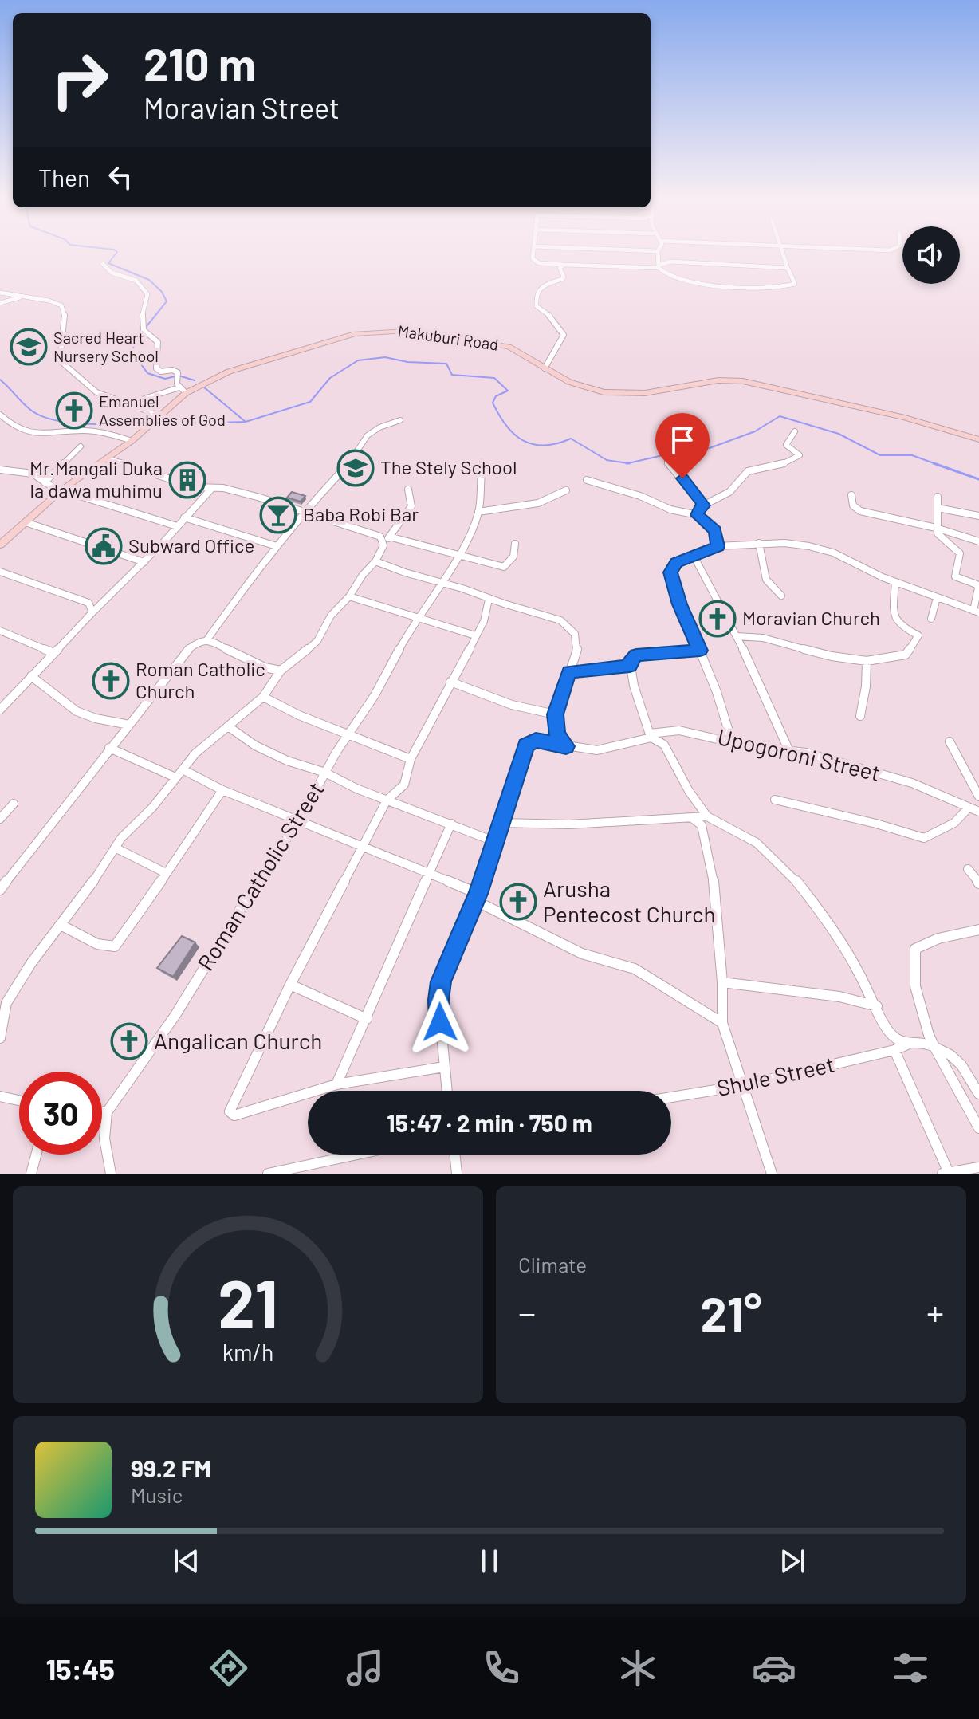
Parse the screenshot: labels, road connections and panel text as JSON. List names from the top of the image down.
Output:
{
  "streets": {
    "street": [
      "Makuburi Road",
      "Upogoroni Street",
      "Roman Catholic Street",
      "Shule Street"
    ]
  },
  "places": {
    "school or university": ["Sacred Heart Nursery School", "The Stely School"],
    "church": [
      "Emanuel Assemblies of God",
      "Moravian Church",
      "Roman Catholic Church",
      "Arusha Pentecost Church",
      "Angalican Church"
    ],
    "building": ["Mr.Mangali Duka la dawa muhimu"],
    "bar": ["Baba Robi Bar"],
    "public building": ["Subward Office"]
  },
  "page": {
    "turn": ["210 m", "Moravian Street"],
    "then": "Then",
    "limit": "30",
    "trip": "15:47 · 2 min · 750 m",
    "tile": "Climate",
    "heat": ["−", "21°", "+"],
    "song": ["99.2 FM", "Music"],
    "tabs": "15:45",
    "gauge": ["21", "km/h"]
  }
}
